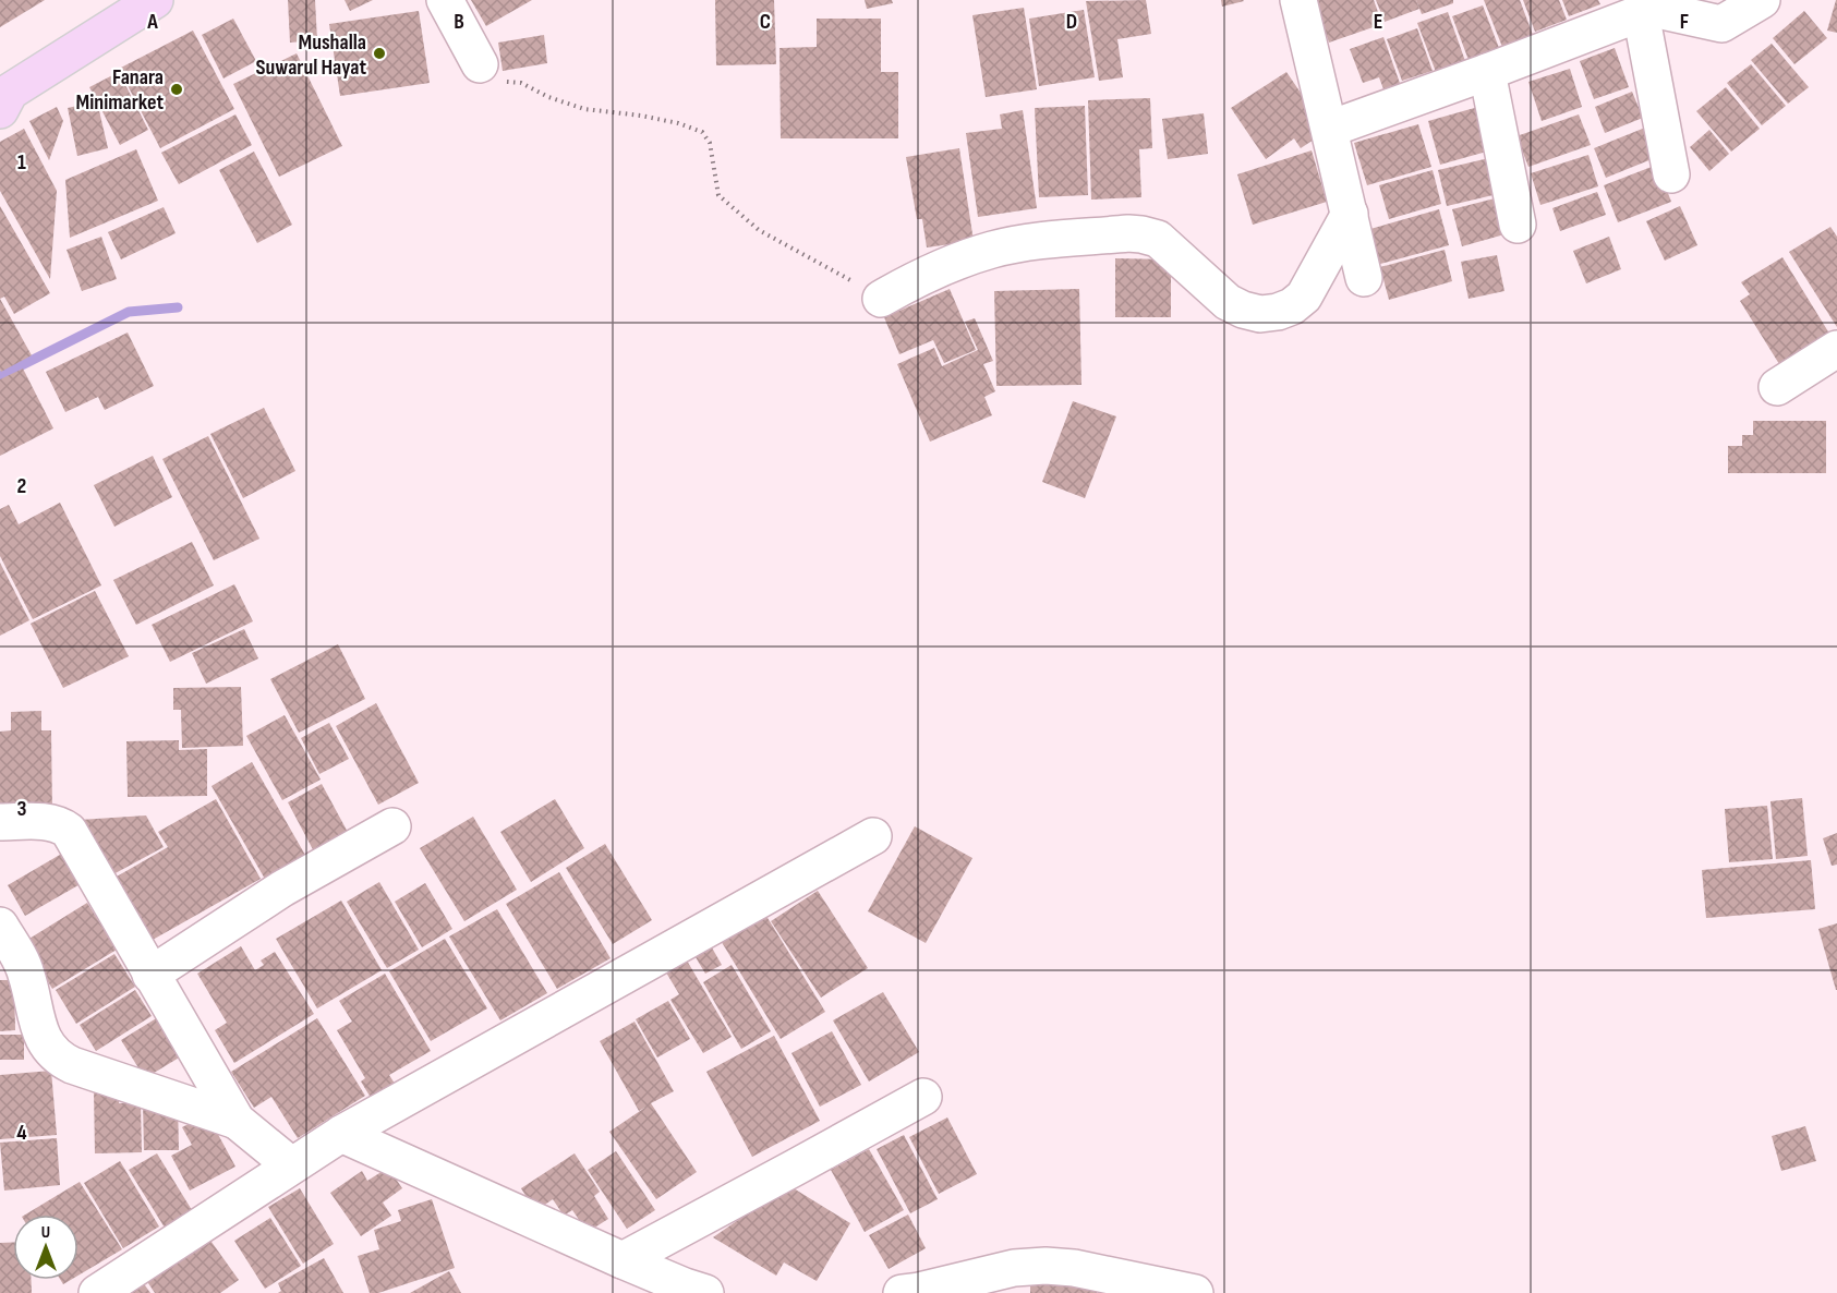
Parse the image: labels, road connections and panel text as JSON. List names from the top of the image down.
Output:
{
  "places": ["Mushalla Suwarul Hayat", "Fanara Minimarket"],
  "north": "top",
  "grid": {
    "columns": [
      "A",
      "B",
      "C",
      "D",
      "E",
      "F"
    ],
    "rows": [
      "1",
      "2",
      "3",
      "4"
    ]
  }
}
